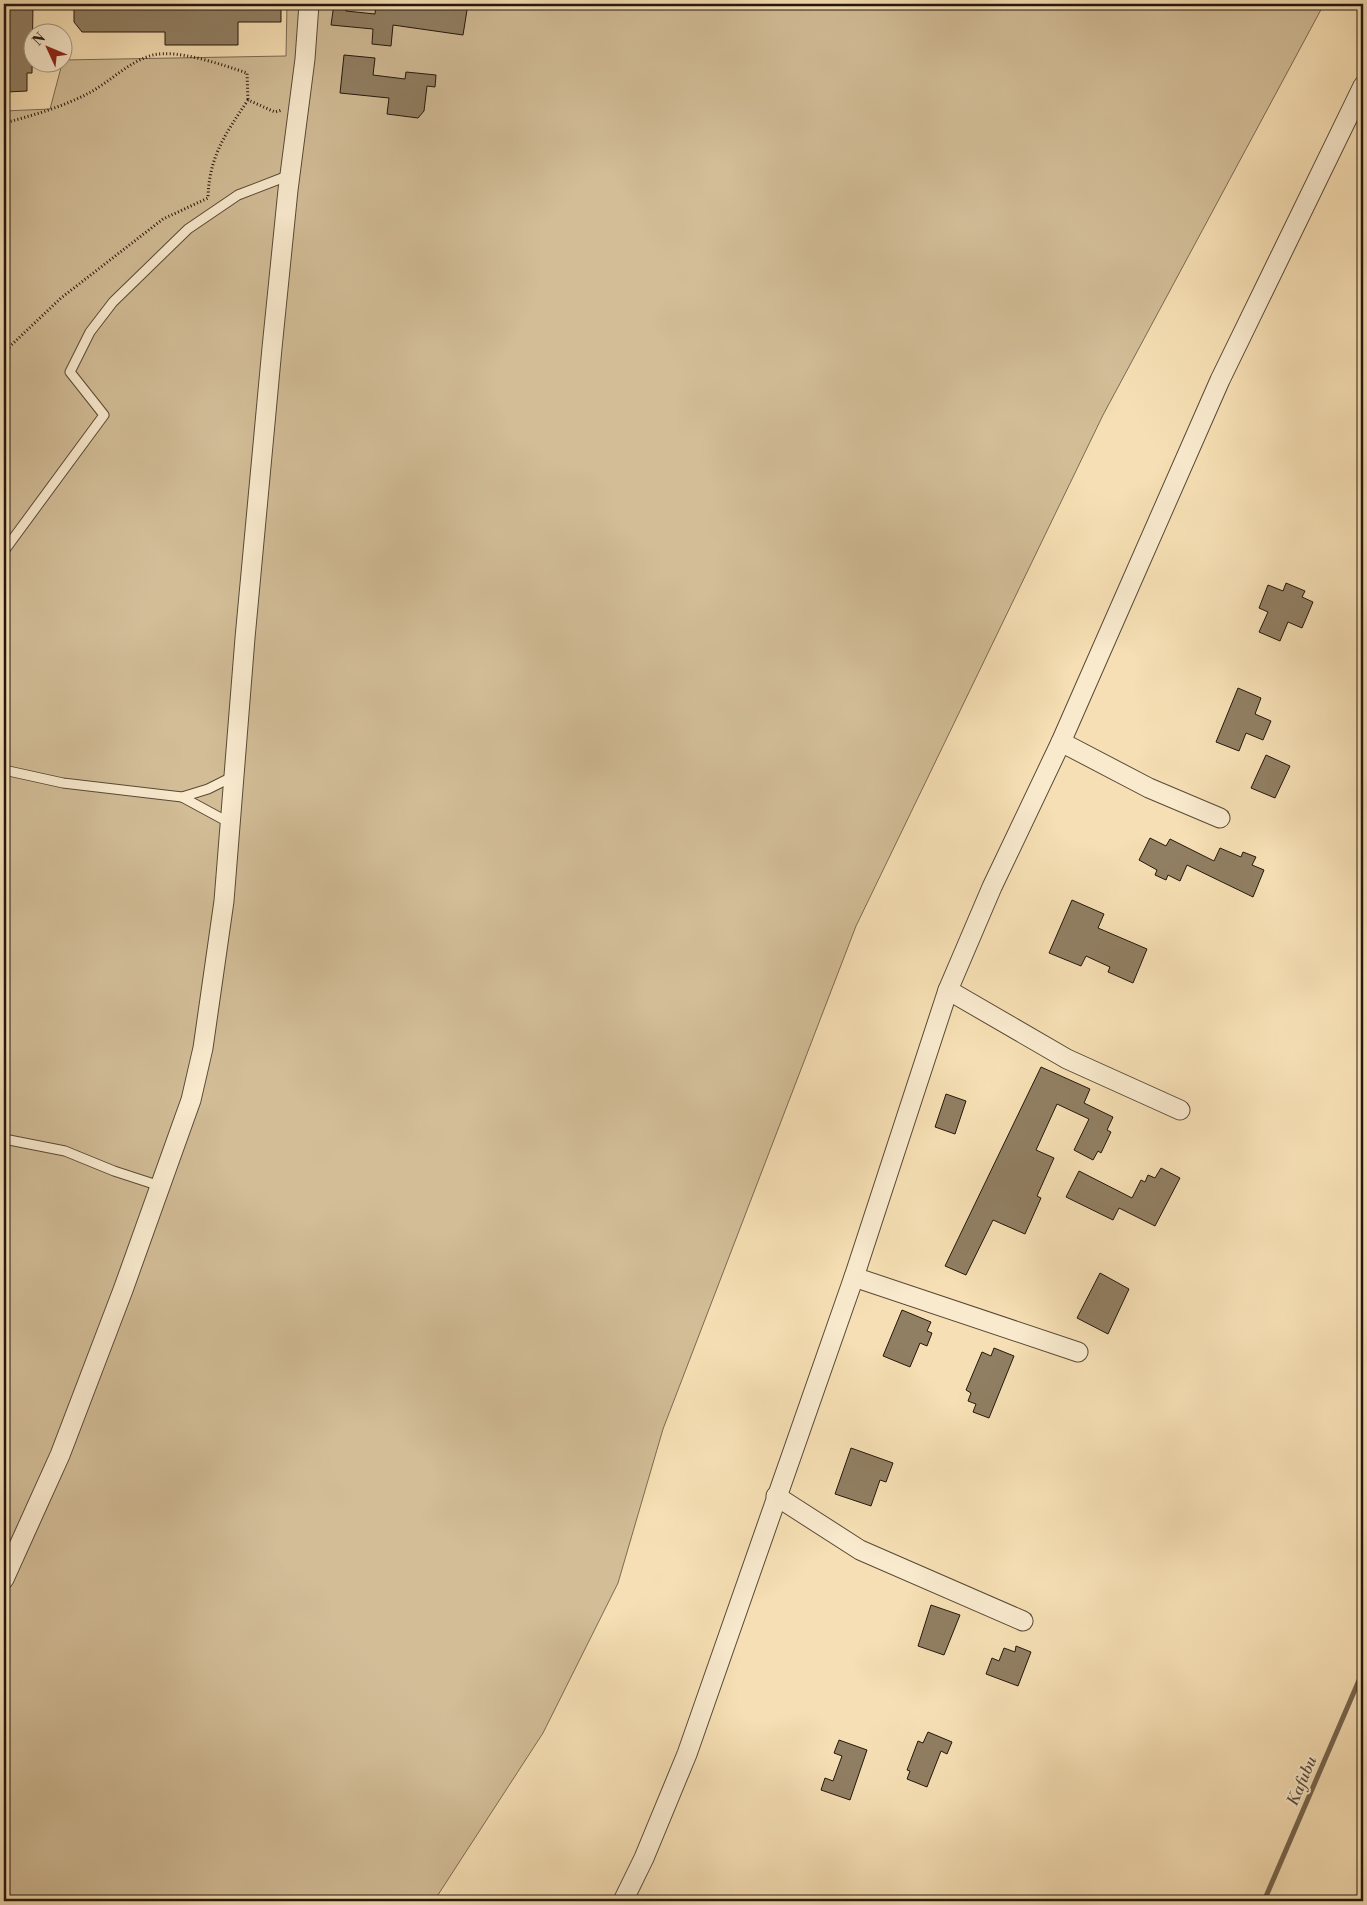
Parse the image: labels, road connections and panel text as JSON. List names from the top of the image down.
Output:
{
  "water": ["Kafubu"],
  "north": "top left"
}
